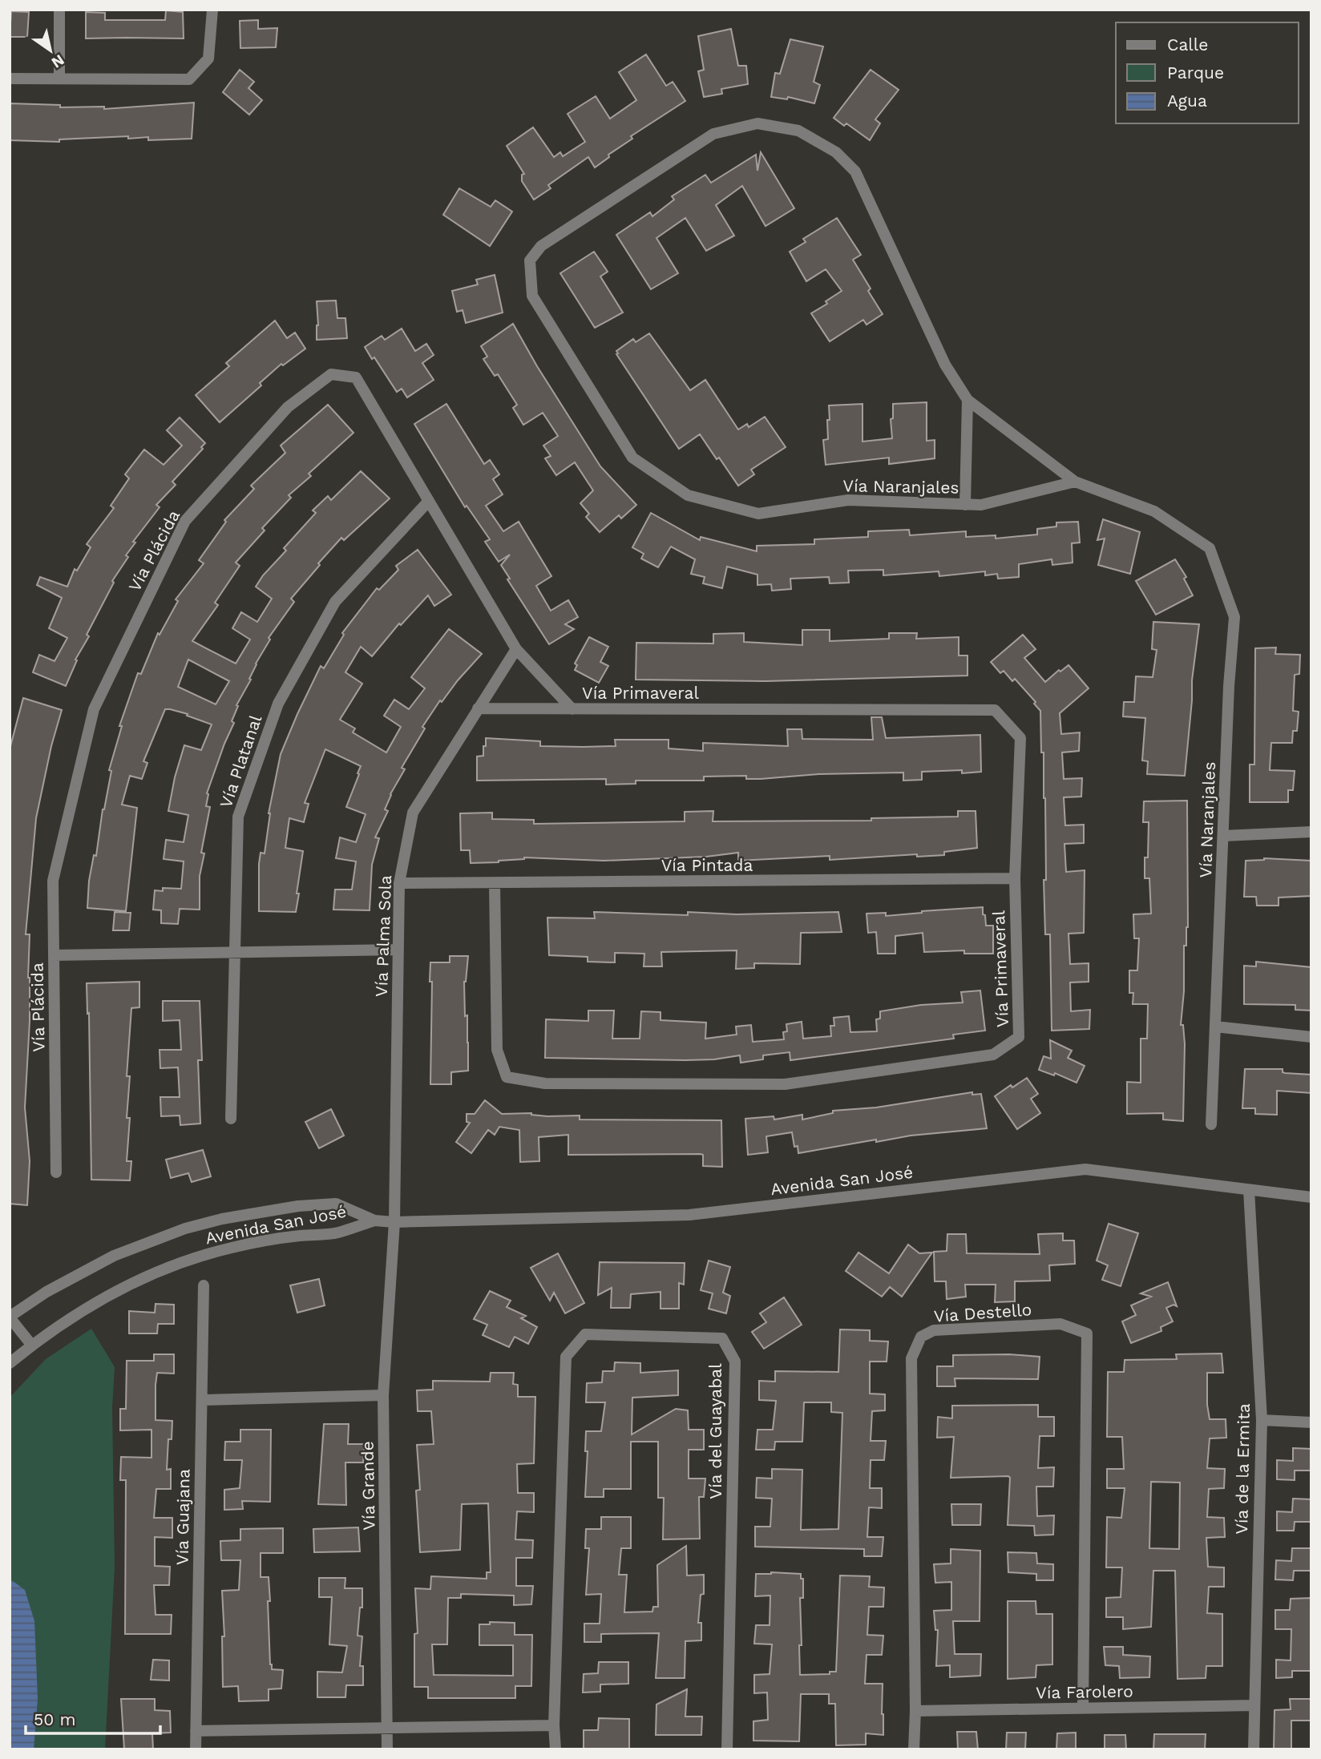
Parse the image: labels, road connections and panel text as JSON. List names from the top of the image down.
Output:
{
  "streets": {
    "street": [
      "Vía Naranjales",
      "Vía Plácida",
      "Vía Primaveral",
      "Vía Platanal",
      "Vía Pintada",
      "Vía Palma Sola",
      "Avenida San José",
      "Vía Destello",
      "Vía del Guayabal",
      "Vía de la Ermita",
      "Vía Grande",
      "Vía Guajana",
      "Vía Farolero"
    ]
  },
  "crossings": [
    ["Vía Plácida", "Vía Primaveral"],
    ["Vía Plácida", "Vía Platanal"],
    ["Vía Plácida", "Vía Palma Sola"],
    ["Vía Primaveral", "Vía Pintada"],
    ["Vía Primaveral", "Vía Palma Sola"],
    ["Vía Pintada", "Vía Palma Sola"],
    ["Vía Palma Sola", "Avenida San José"],
    ["Vía Palma Sola", "Vía Grande"],
    ["Avenida San José", "Vía de la Ermita"],
    ["Avenida San José", "Vía Grande"],
    ["Vía Destello", "Vía Farolero"],
    ["Vía de la Ermita", "Vía Farolero"]
  ],
  "legend": ["Calle", "Parque", "Agua"],
  "scale_bar": "50 m",
  "north": "bottom right"
}
